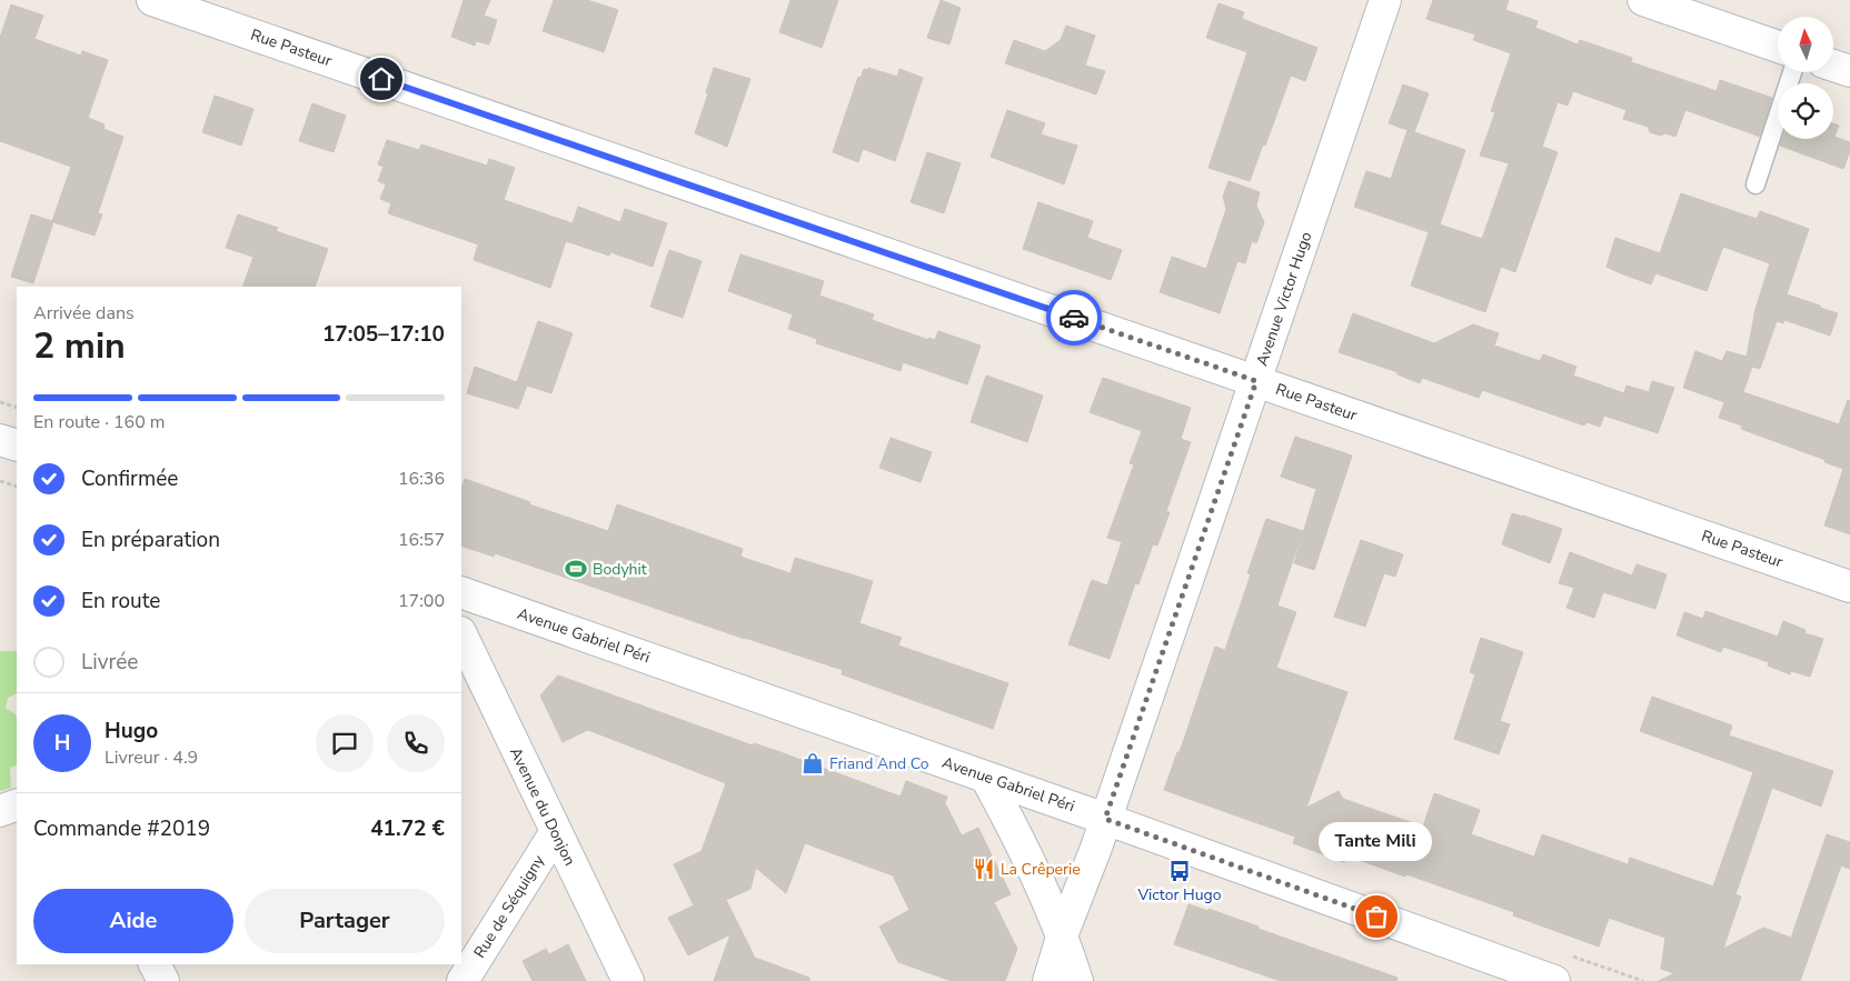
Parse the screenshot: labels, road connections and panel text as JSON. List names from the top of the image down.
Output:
{
  "streets": {
    "street": [
      "Rue Pasteur",
      "Avenue Victor Hugo",
      "Avenue Gabriel Péri",
      "Avenue du Donjon",
      "Rue de Séquigny"
    ]
  },
  "crossings": [
    ["Rue Pasteur", "Avenue Victor Hugo"],
    ["Avenue Victor Hugo", "Avenue Gabriel Péri"],
    ["Avenue du Donjon", "Rue de Séquigny"]
  ],
  "places": {
    "sports": ["Bodyhit"],
    "shop": ["Friand And Co"],
    "restaurant": ["La Crêperie"],
    "bus stop": ["Victor Hugo"],
    "other": ["Tante Mili"]
  },
  "north": "top",
  "page": {
    "heading": ["2 min", "Arrivée dans", "17:05–17:10"],
    "panel": [
      "Hugo",
      "Livreur · 4.9",
      "Commande #2019",
      "41.72 €"
    ],
    "bar": "En route · 160 m",
    "list": [
      ["Confirmée", "16:36"],
      ["En préparation", "16:57"],
      ["En route", "17:00"],
      "Livrée"
    ],
    "round": "H",
    "bubble": "Tante Mili",
    "buttons": ["Aide", "Partager"]
  }
}
